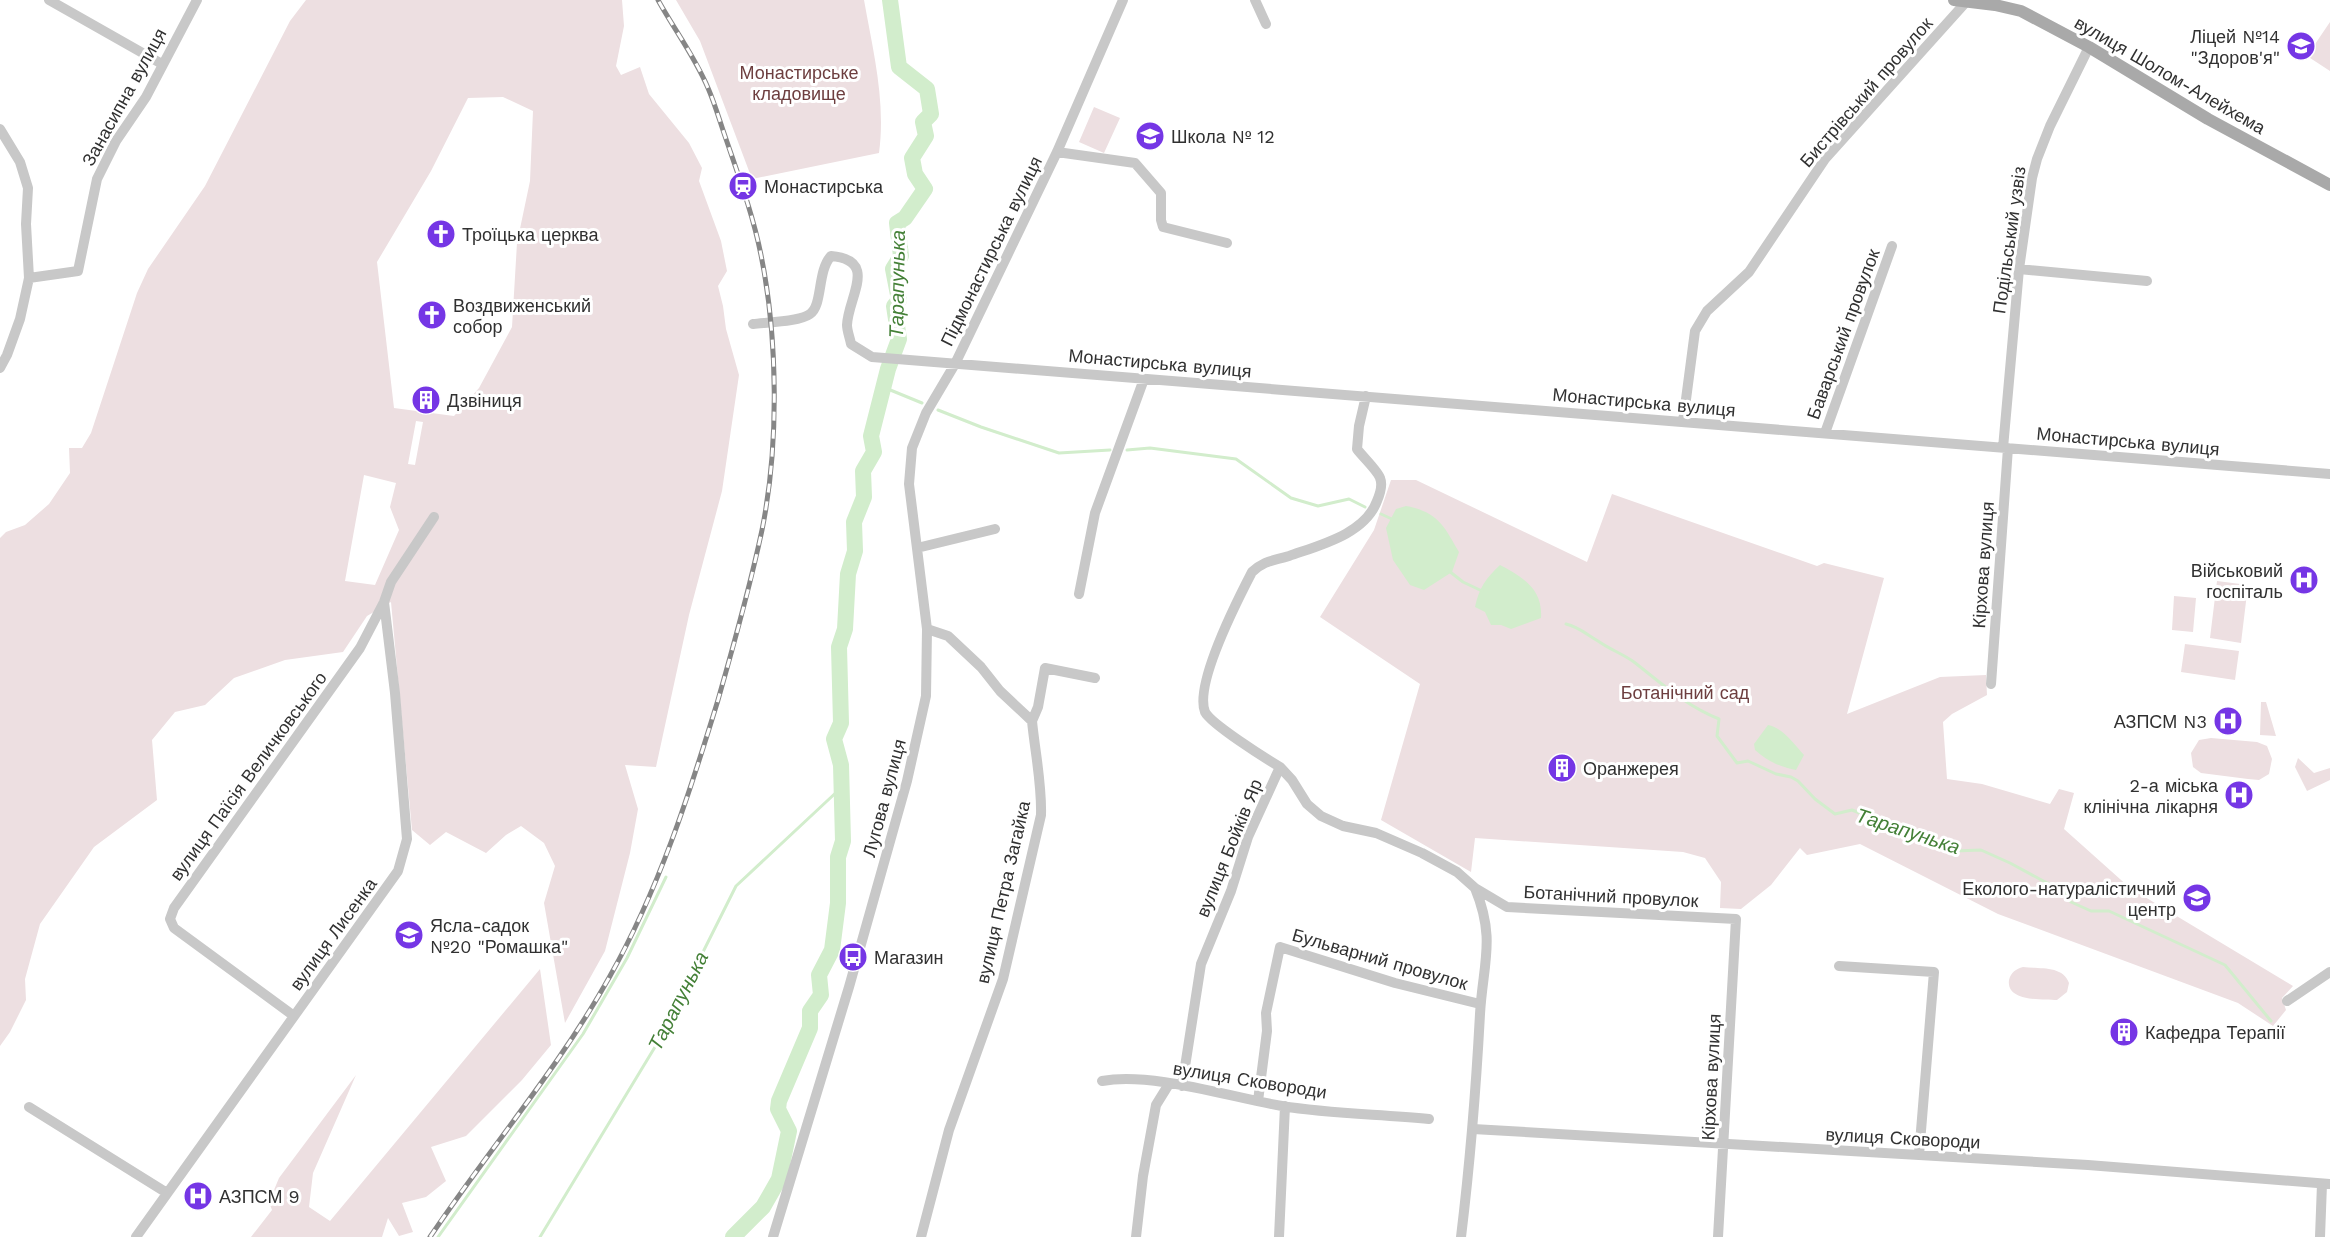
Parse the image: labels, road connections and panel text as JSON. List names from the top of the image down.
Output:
{
  "streets": {
    "main road": ["вулиця Шолом-Алейхема"],
    "street": [
      "Бистрівський провулок",
      "Занасипна вулиця",
      "Подільський узвіз",
      "Підмонастирська вулиця",
      "Баварський провулок",
      "Монастирська вулиця",
      "Кірхова вулиця",
      "вулиця Паїсія Величковського",
      "Лугова вулиця",
      "вулиця Бойків Яр",
      "вулиця Петра Загайка",
      "Ботанічний провулок",
      "вулиця Лисенка",
      "Бульварний провулок",
      "вулиця Сковороди"
    ]
  },
  "crossings": [
    ["вулиця Шолом-Алейхема", "Бистрівський провулок"],
    ["вулиця Шолом-Алейхема", "Подільський узвіз"],
    ["Бистрівський провулок", "Монастирська вулиця"],
    ["Подільський узвіз", "Монастирська вулиця"],
    ["Подільський узвіз", "Кірхова вулиця"],
    ["Підмонастирська вулиця", "Монастирська вулиця"],
    ["Підмонастирська вулиця", "Лугова вулиця"],
    ["Баварський провулок", "Монастирська вулиця"],
    ["Монастирська вулиця", "Кірхова вулиця"],
    ["Монастирська вулиця", "Лугова вулиця"],
    ["Монастирська вулиця", "вулиця Бойків Яр"],
    ["Кірхова вулиця", "Ботанічний провулок"],
    ["Кірхова вулиця", "вулиця Сковороди"],
    ["вулиця Паїсія Величковського", "вулиця Лисенка"],
    ["вулиця Бойків Яр", "Ботанічний провулок"],
    ["вулиця Бойків Яр", "вулиця Сковороди"],
    ["Бульварний провулок", "вулиця Сковороди"]
  ],
  "water": ["Тарапунька"],
  "parks": ["Монастирське кладовище", "Ботанічний сад"],
  "places": {
    "school or university": [
      "Ліцей №14 \"Здоров'я\"",
      "Школа № 12",
      "Еколого-натуралістичний центр",
      "Ясла-садок №20 \"Ромашка\""
    ],
    "station": ["Монастирська"],
    "church": ["Троїцька церква", "Воздвиженський собор"],
    "building": ["Дзвіниця", "Оранжерея", "Кафедра Терапії"],
    "hospital": [
      "Військовий госпіталь",
      "АЗПСМ N3",
      "2-а міська клінічна лікарня",
      "АЗПСМ 9"
    ],
    "bus stop": ["Магазин"]
  }
}
